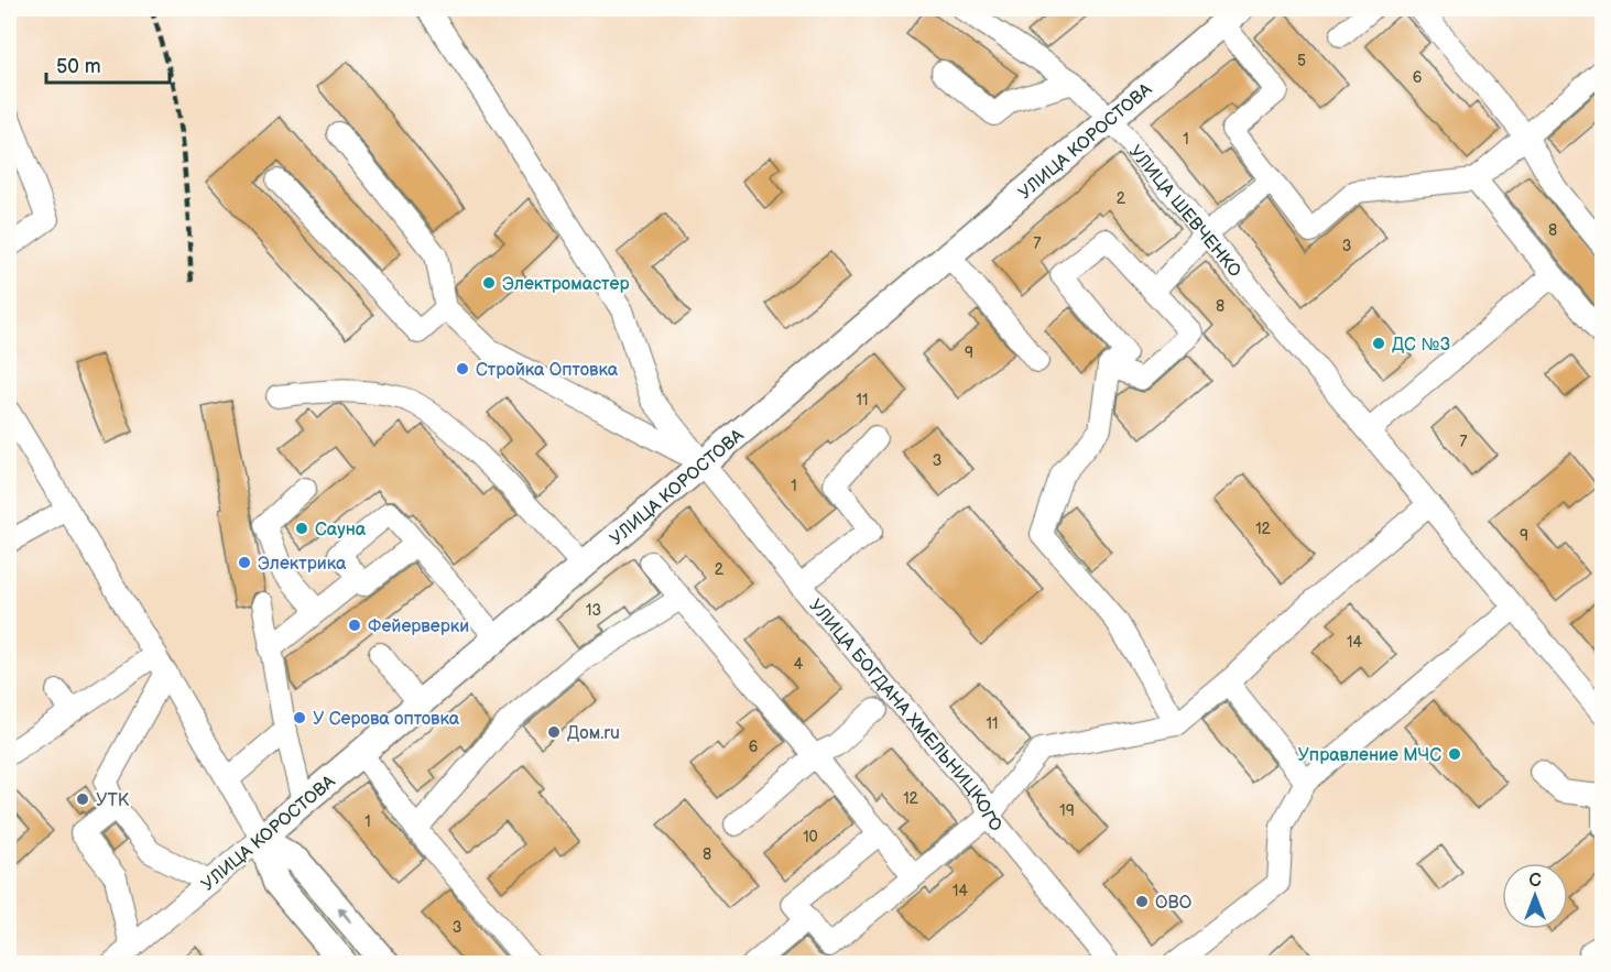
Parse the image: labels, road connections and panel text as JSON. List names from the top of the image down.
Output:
{
  "streets": {
    "main road": ["УЛИЦА КОРОСТОВА"],
    "street": ["УЛИЦА ШЕВЧЕНКО", "УЛИЦА БОГДАНА ХМЕЛЬНИЦКОГО"]
  },
  "crossings": [
    ["УЛИЦА КОРОСТОВА", "УЛИЦА ШЕВЧЕНКО"],
    ["УЛИЦА КОРОСТОВА", "УЛИЦА БОГДАНА ХМЕЛЬНИЦКОГО"]
  ],
  "places": [
    "Электромастер",
    "ДС №3",
    "Стройка Оптовка",
    "Сауна",
    "Электрика",
    "Фейерверки",
    "У Серова оптовка",
    "Дом.ru",
    "Управление МЧС",
    "УТК",
    "ОВО"
  ],
  "house_numbers": [
    "5",
    "6",
    "1",
    "2",
    "8",
    "7",
    "3",
    "8",
    "9",
    "11",
    "7",
    "3",
    "1",
    "12",
    "9",
    "2",
    "13",
    "14",
    "4",
    "11",
    "6",
    "12",
    "19",
    "1",
    "10",
    "8",
    "14",
    "3"
  ],
  "scale_bar": "50 m",
  "north": "top"
}
